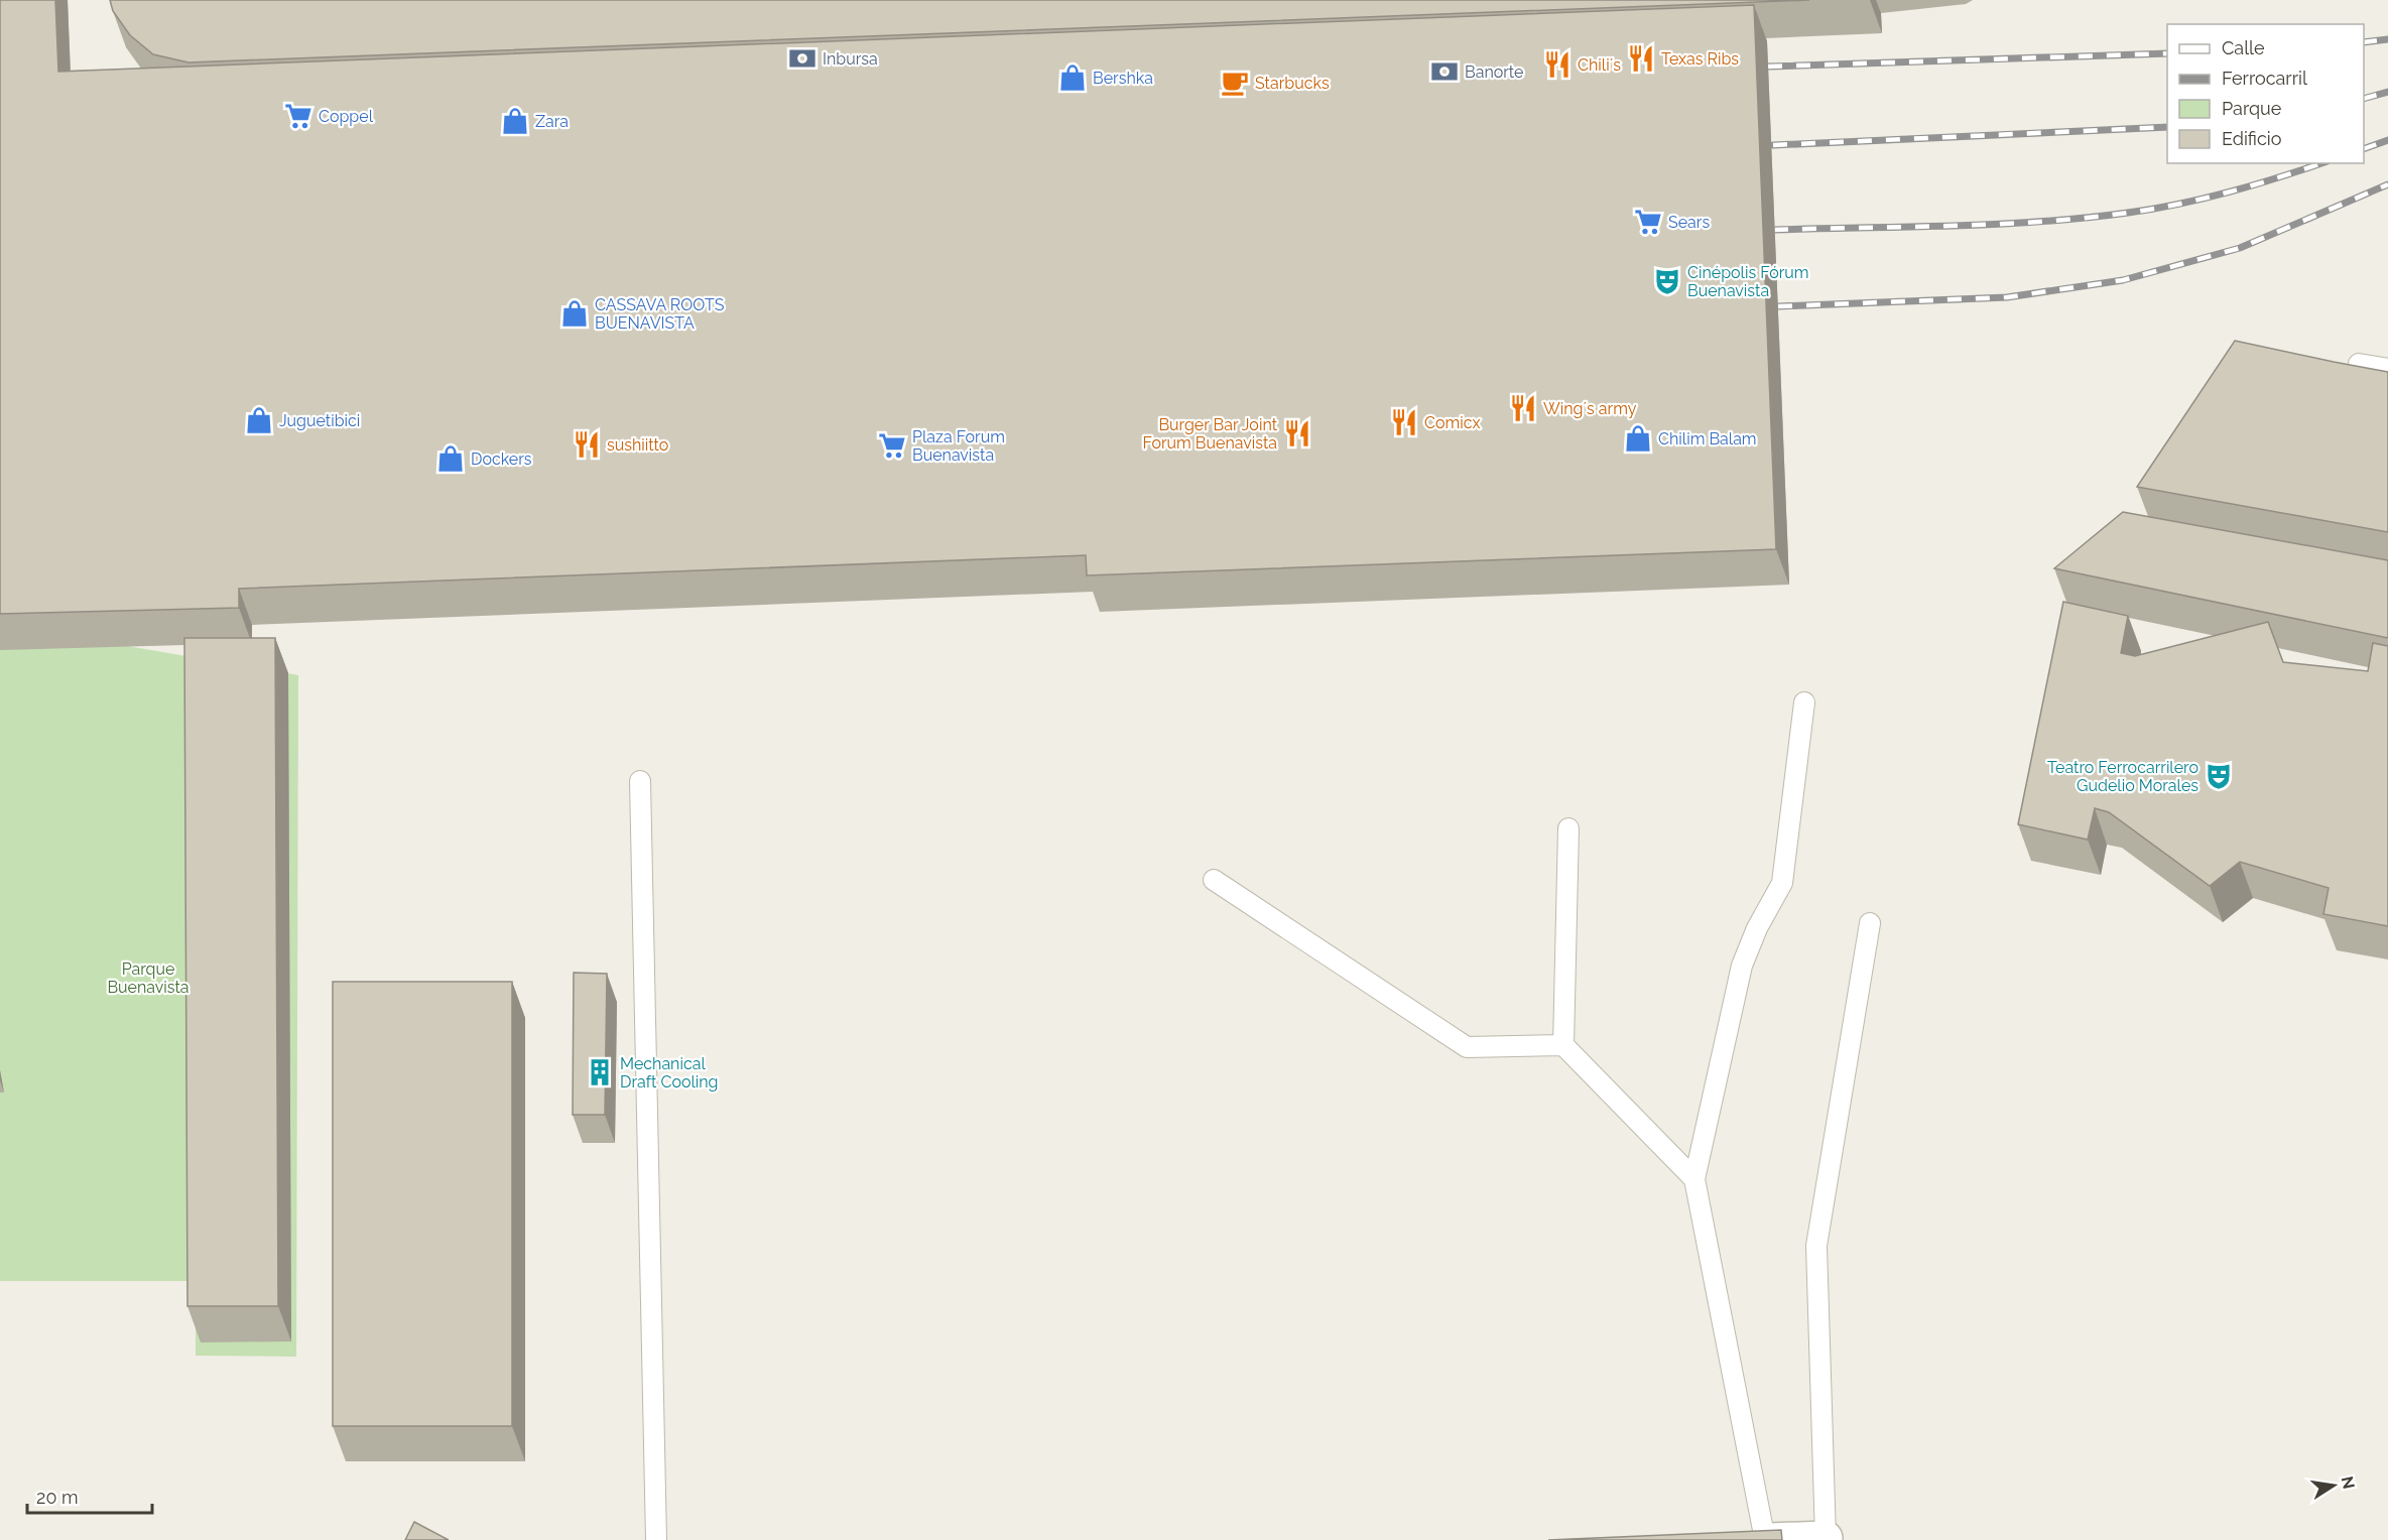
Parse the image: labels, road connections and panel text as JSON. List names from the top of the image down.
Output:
{
  "parks": ["Parque Buenavista"],
  "places": {
    "bank": ["Inbursa", "Banorte"],
    "restaurant": [
      "Texas Ribs",
      "Chili´s",
      "Wing´s army",
      "Comicx",
      "Burger Bar Joint Forum Buenavista",
      "sushiitto"
    ],
    "shop": [
      "Bershka",
      "Zara",
      "CASSAVA ROOTS BUENAVISTA",
      "Juguetibici",
      "Chilim Balam",
      "Dockers"
    ],
    "cafe": ["Starbucks"],
    "supermarket": ["Coppel", "Sears", "Plaza Forum Buenavista"],
    "theatre": ["Cinépolis Fórum Buenavista", "Teatro Ferrocarrilero Gudelio Morales"],
    "building": ["Mechanical Draft Cooling"]
  },
  "legend": [
    "Calle",
    "Ferrocarril",
    "Parque",
    "Edificio"
  ],
  "scale_bar": "20 m",
  "north": "right"
}
